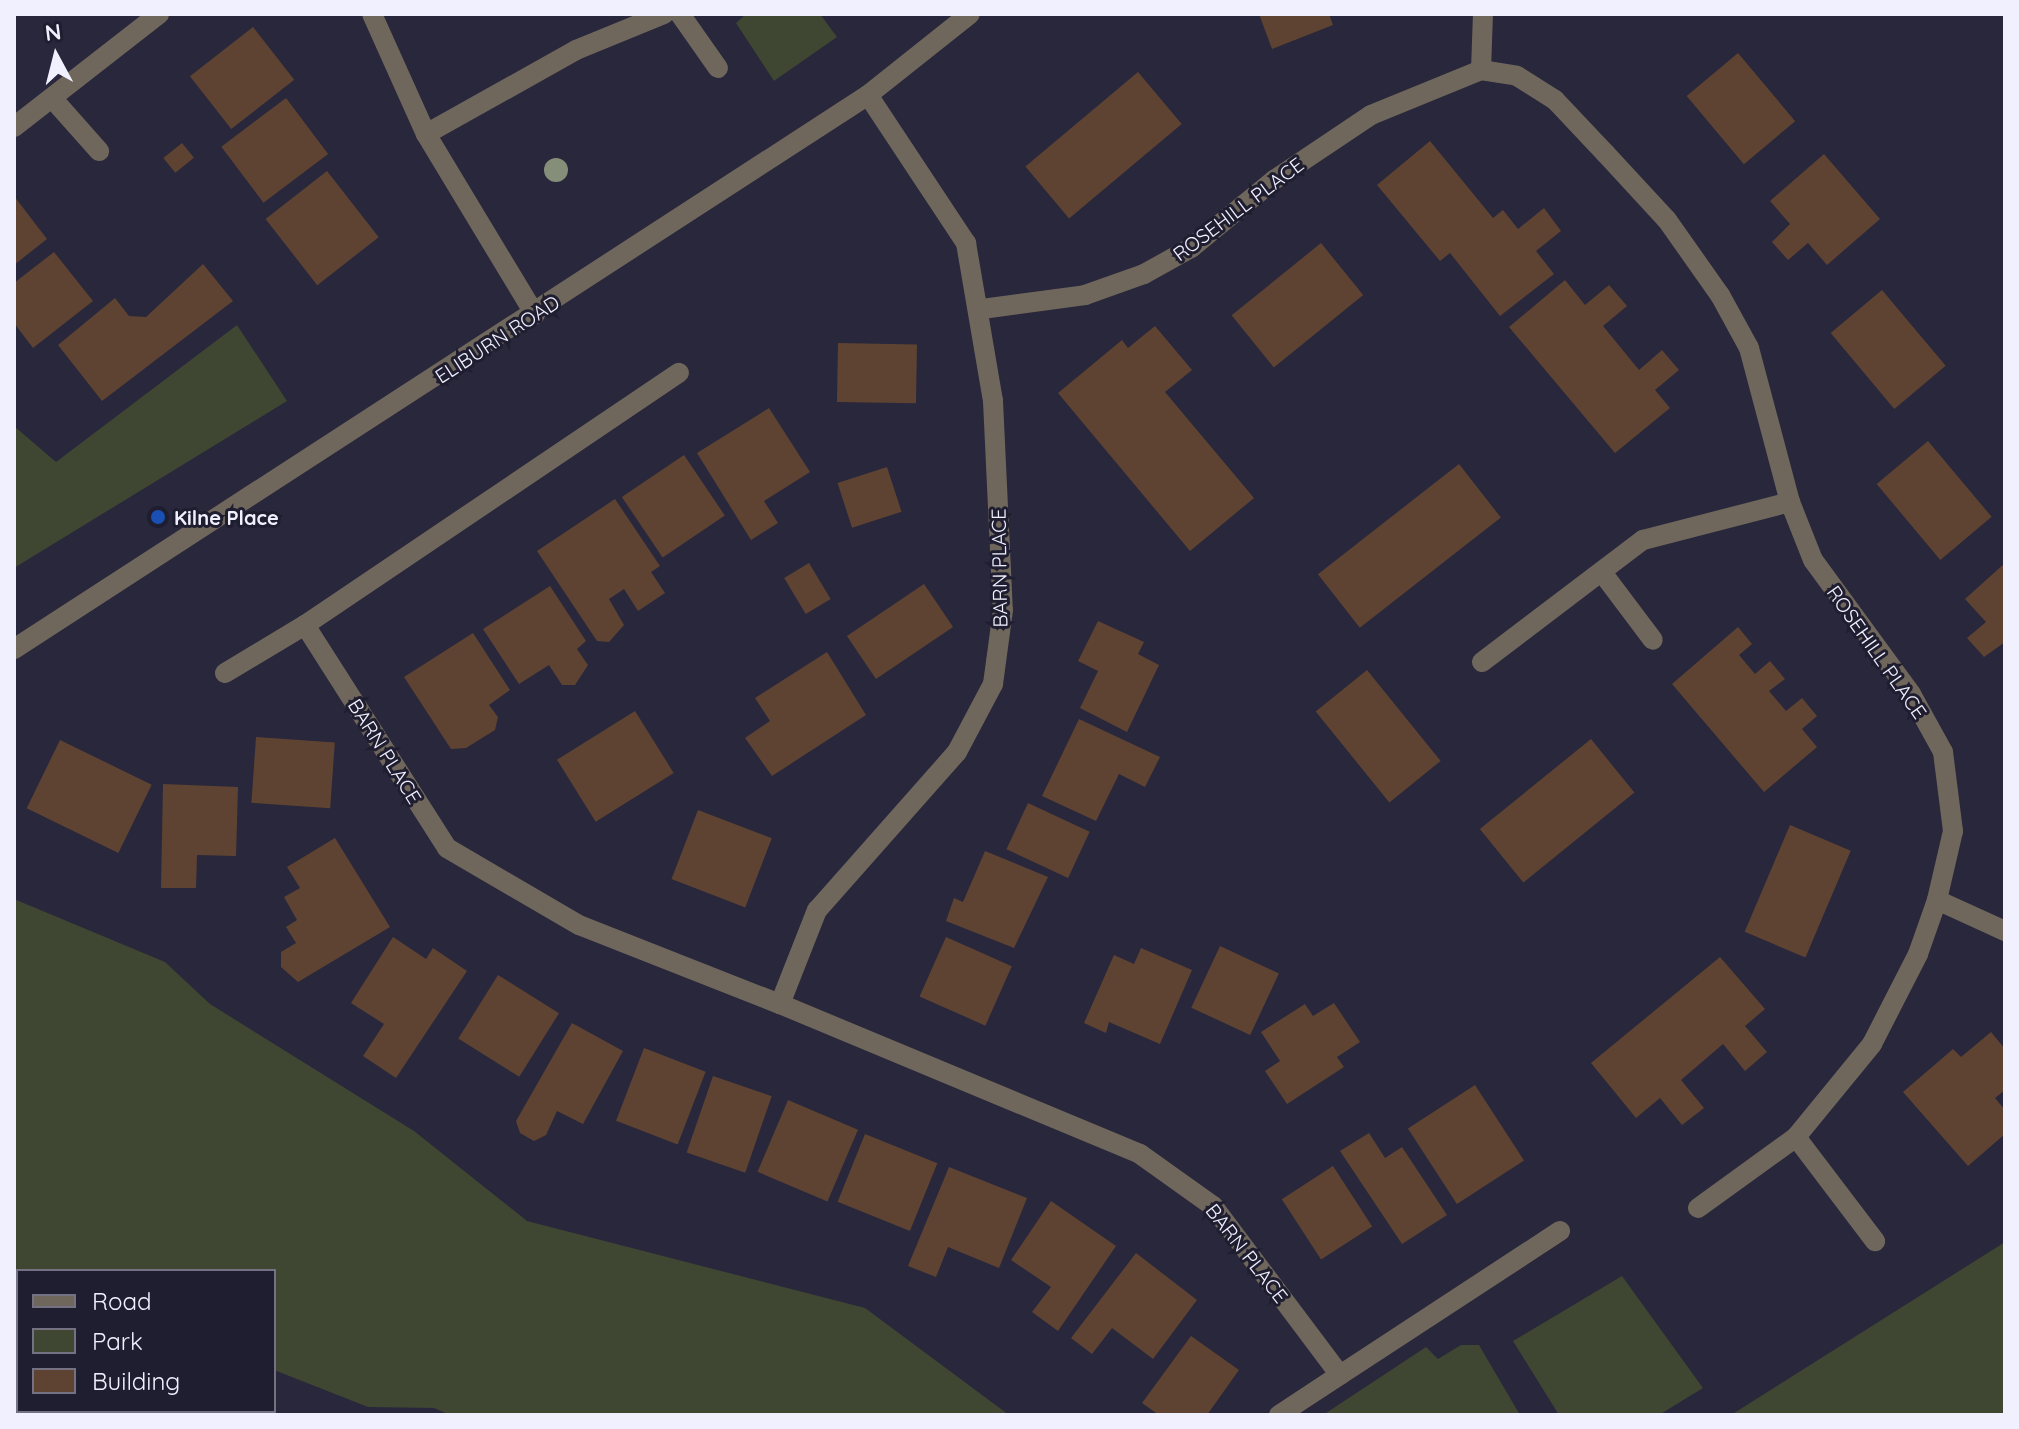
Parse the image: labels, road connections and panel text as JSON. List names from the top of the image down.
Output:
{
  "streets": {
    "street": ["ROSEHILL PLACE", "ELIBURN ROAD", "BARN PLACE"]
  },
  "crossings": [
    ["ROSEHILL PLACE", "BARN PLACE"],
    ["ELIBURN ROAD", "BARN PLACE"]
  ],
  "places": ["Kilne Place"],
  "legend": ["Road", "Park", "Building"],
  "north": "top"
}
